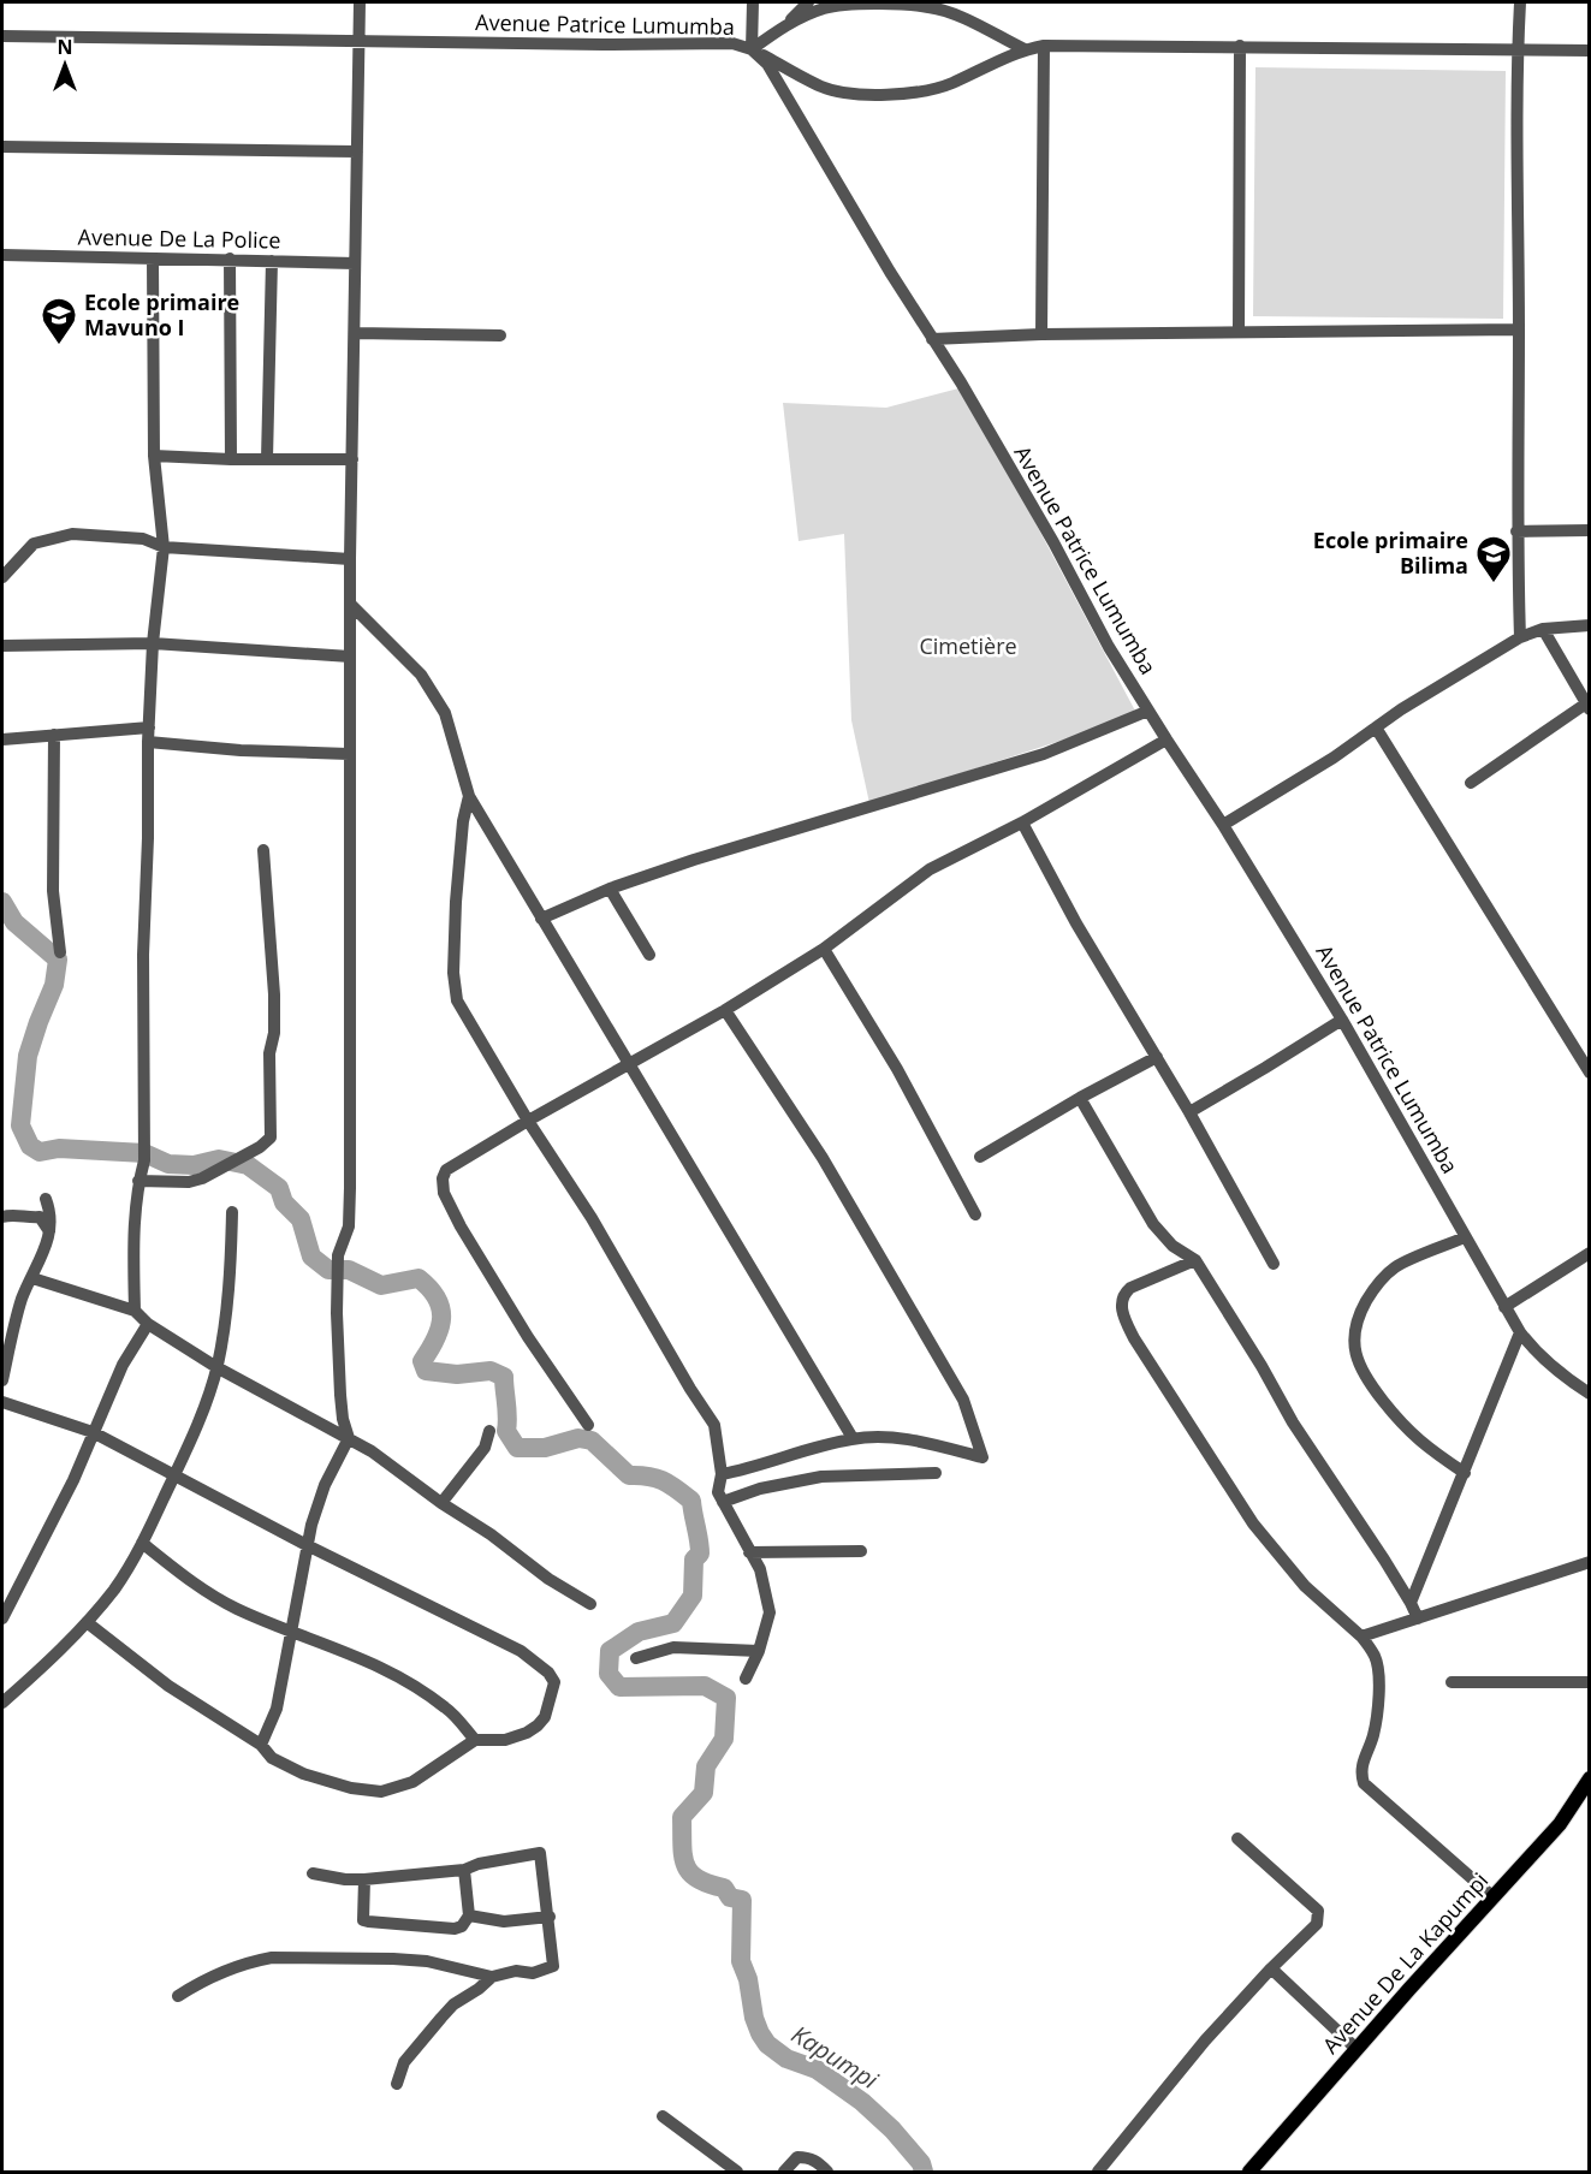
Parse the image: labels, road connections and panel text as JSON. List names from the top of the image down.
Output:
{
  "streets": {
    "main road": ["Avenue De La Kapumpi"],
    "street": ["Avenue Patrice Lumumba", "Avenue De La Police"]
  },
  "water": ["Kapumpi"],
  "parks": ["Cimetière"],
  "places": {
    "school or university": ["Ecole primaire Mavuno I", "Ecole primaire Bilima"]
  },
  "north": "top"
}
